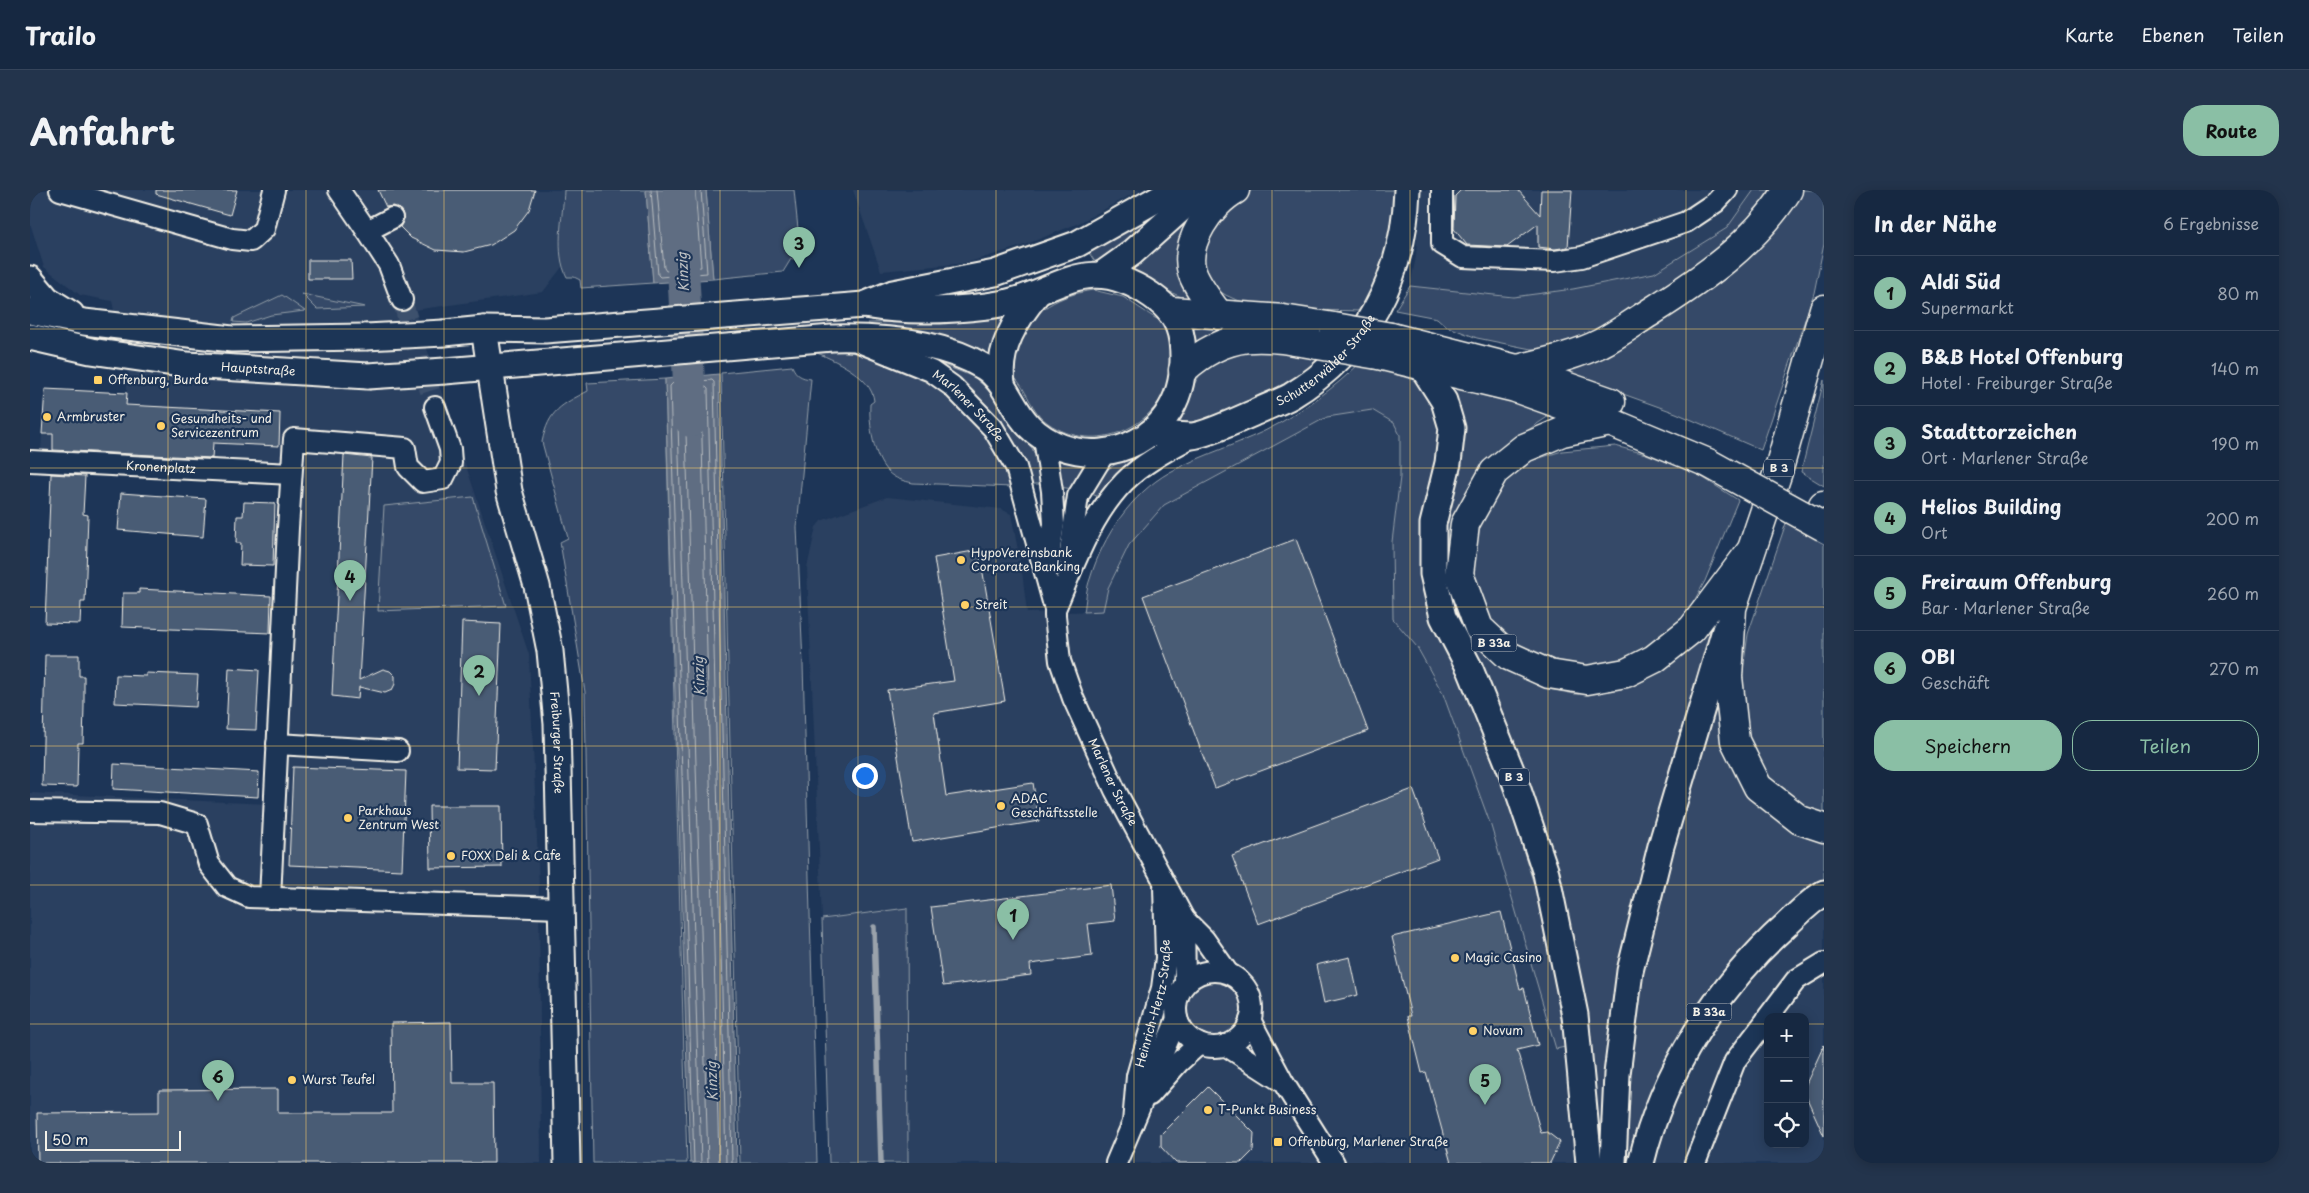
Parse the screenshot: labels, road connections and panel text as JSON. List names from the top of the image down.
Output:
{
  "streets": {
    "highway": ["B 3", "B 33a"],
    "main road": [
      "Schutterwälder Straße",
      "Hauptstraße",
      "Marlener Straße",
      "Freiburger Straße"
    ],
    "street": ["Kronenplatz", "Heinrich-Hertz-Straße"]
  },
  "crossings": [
    ["Schutterwälder Straße", "Marlener Straße"],
    ["Hauptstraße", "Marlener Straße"],
    ["Hauptstraße", "Freiburger Straße"],
    ["Marlener Straße", "Heinrich-Hertz-Straße"],
    ["B 3", "B 33a"]
  ],
  "water": ["Kinzig"],
  "places": {
    "transit": ["Offenburg, Burda", "Offenburg, Marlener Straße"],
    "other": [
      "Armbruster",
      "Gesundheits- und Servicezentrum",
      "HypoVereinsbank Corporate Banking",
      "Streit",
      "ADAC Geschäftsstelle",
      "Parkhaus Zentrum West",
      "FOXX Deli & Cafe",
      "Magic Casino",
      "Novum",
      "Wurst Teufel",
      "T-Punkt Business"
    ]
  },
  "scale_bar": "50 m",
  "page": {
    "header": "Trailo",
    "nav": ["Karte", "Ebenen", "Teilen"],
    "title": "Anfahrt",
    "buttons": [
      "Route",
      ["Speichern", "Teilen"]
    ],
    "heading": ["In der Nähe", "6 Ergebnisse"],
    "pins": [
      "3",
      "4",
      "2",
      "1",
      "6",
      "5"
    ],
    "list": [
      {
        "mark": "1",
        "name": "Aldi Süd",
        "note": "Supermarkt",
        "value": "80 m"
      },
      {
        "mark": "2",
        "name": "B&B Hotel Offenburg",
        "note": "Hotel · Freiburger Straße",
        "value": "140 m"
      },
      {
        "mark": "3",
        "name": "Stadttorzeichen",
        "note": "Ort · Marlener Straße",
        "value": "190 m"
      },
      {
        "mark": "4",
        "name": "Helios Building",
        "note": "Ort",
        "value": "200 m"
      },
      {
        "mark": "5",
        "name": "Freiraum Offenburg",
        "note": "Bar · Marlener Straße",
        "value": "260 m"
      },
      {
        "mark": "6",
        "name": "OBI",
        "note": "Geschäft",
        "value": "270 m"
      }
    ],
    "map_buttons": ["+", "−"],
    "scale": "50 m"
  }
}
